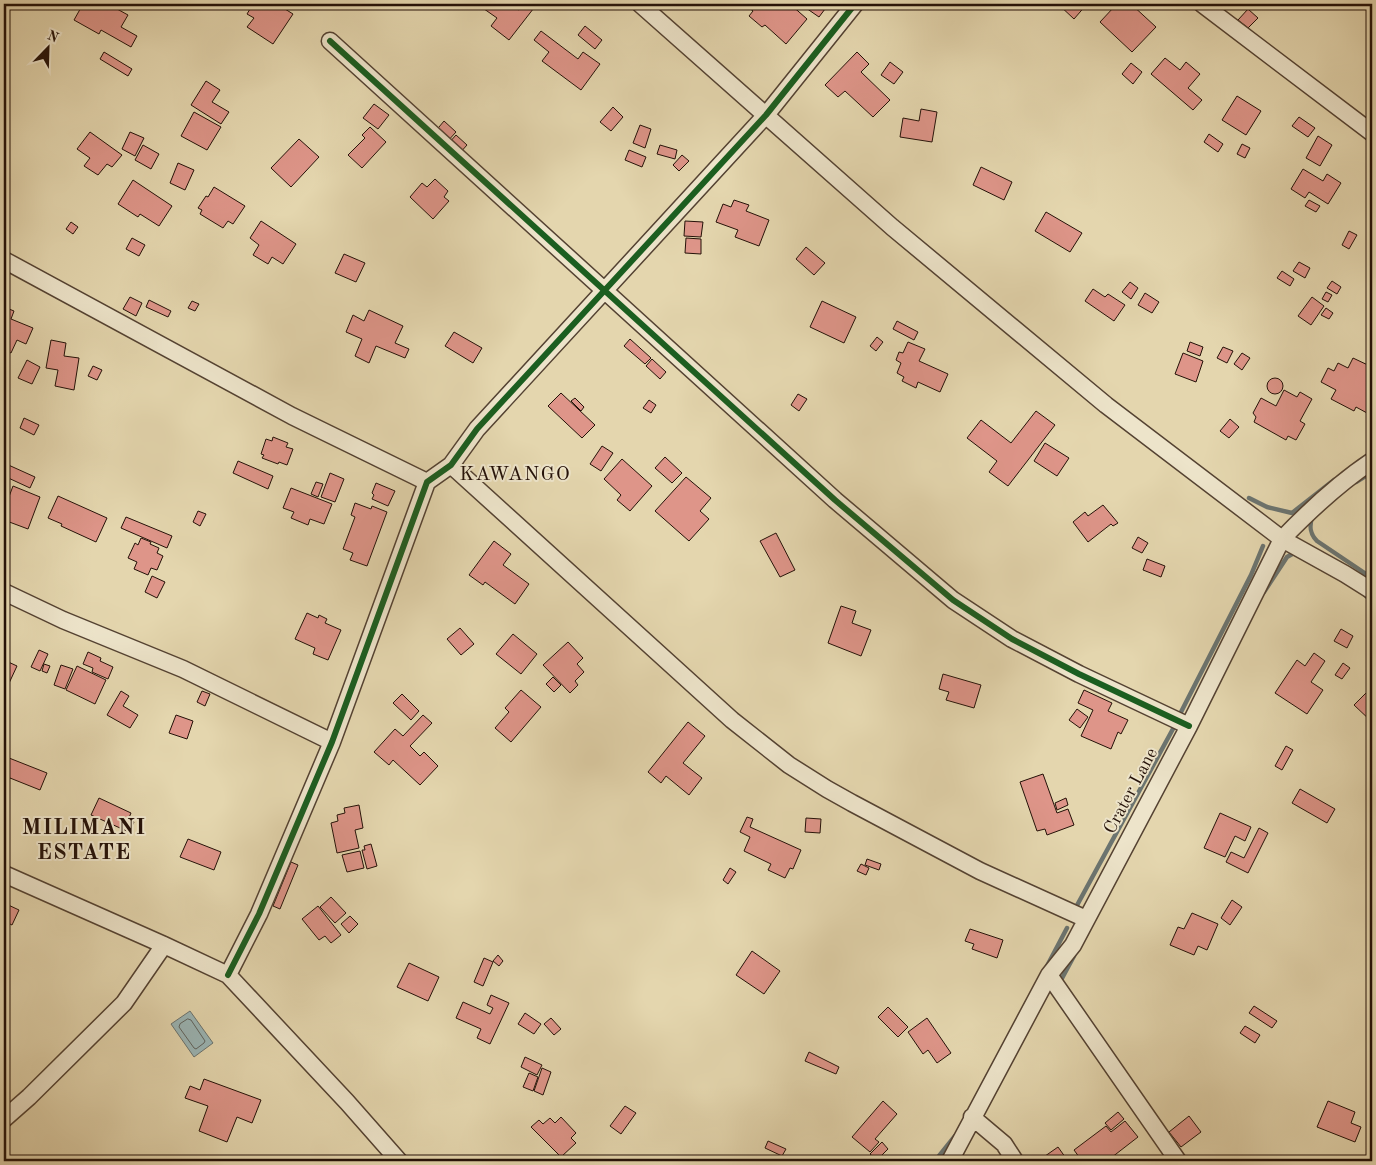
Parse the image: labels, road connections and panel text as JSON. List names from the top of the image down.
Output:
{
  "streets": {
    "street": ["Crater Lane"]
  },
  "districts": ["KAWANGO", "MILIMANI ESTATE"],
  "north": "top right"
}
